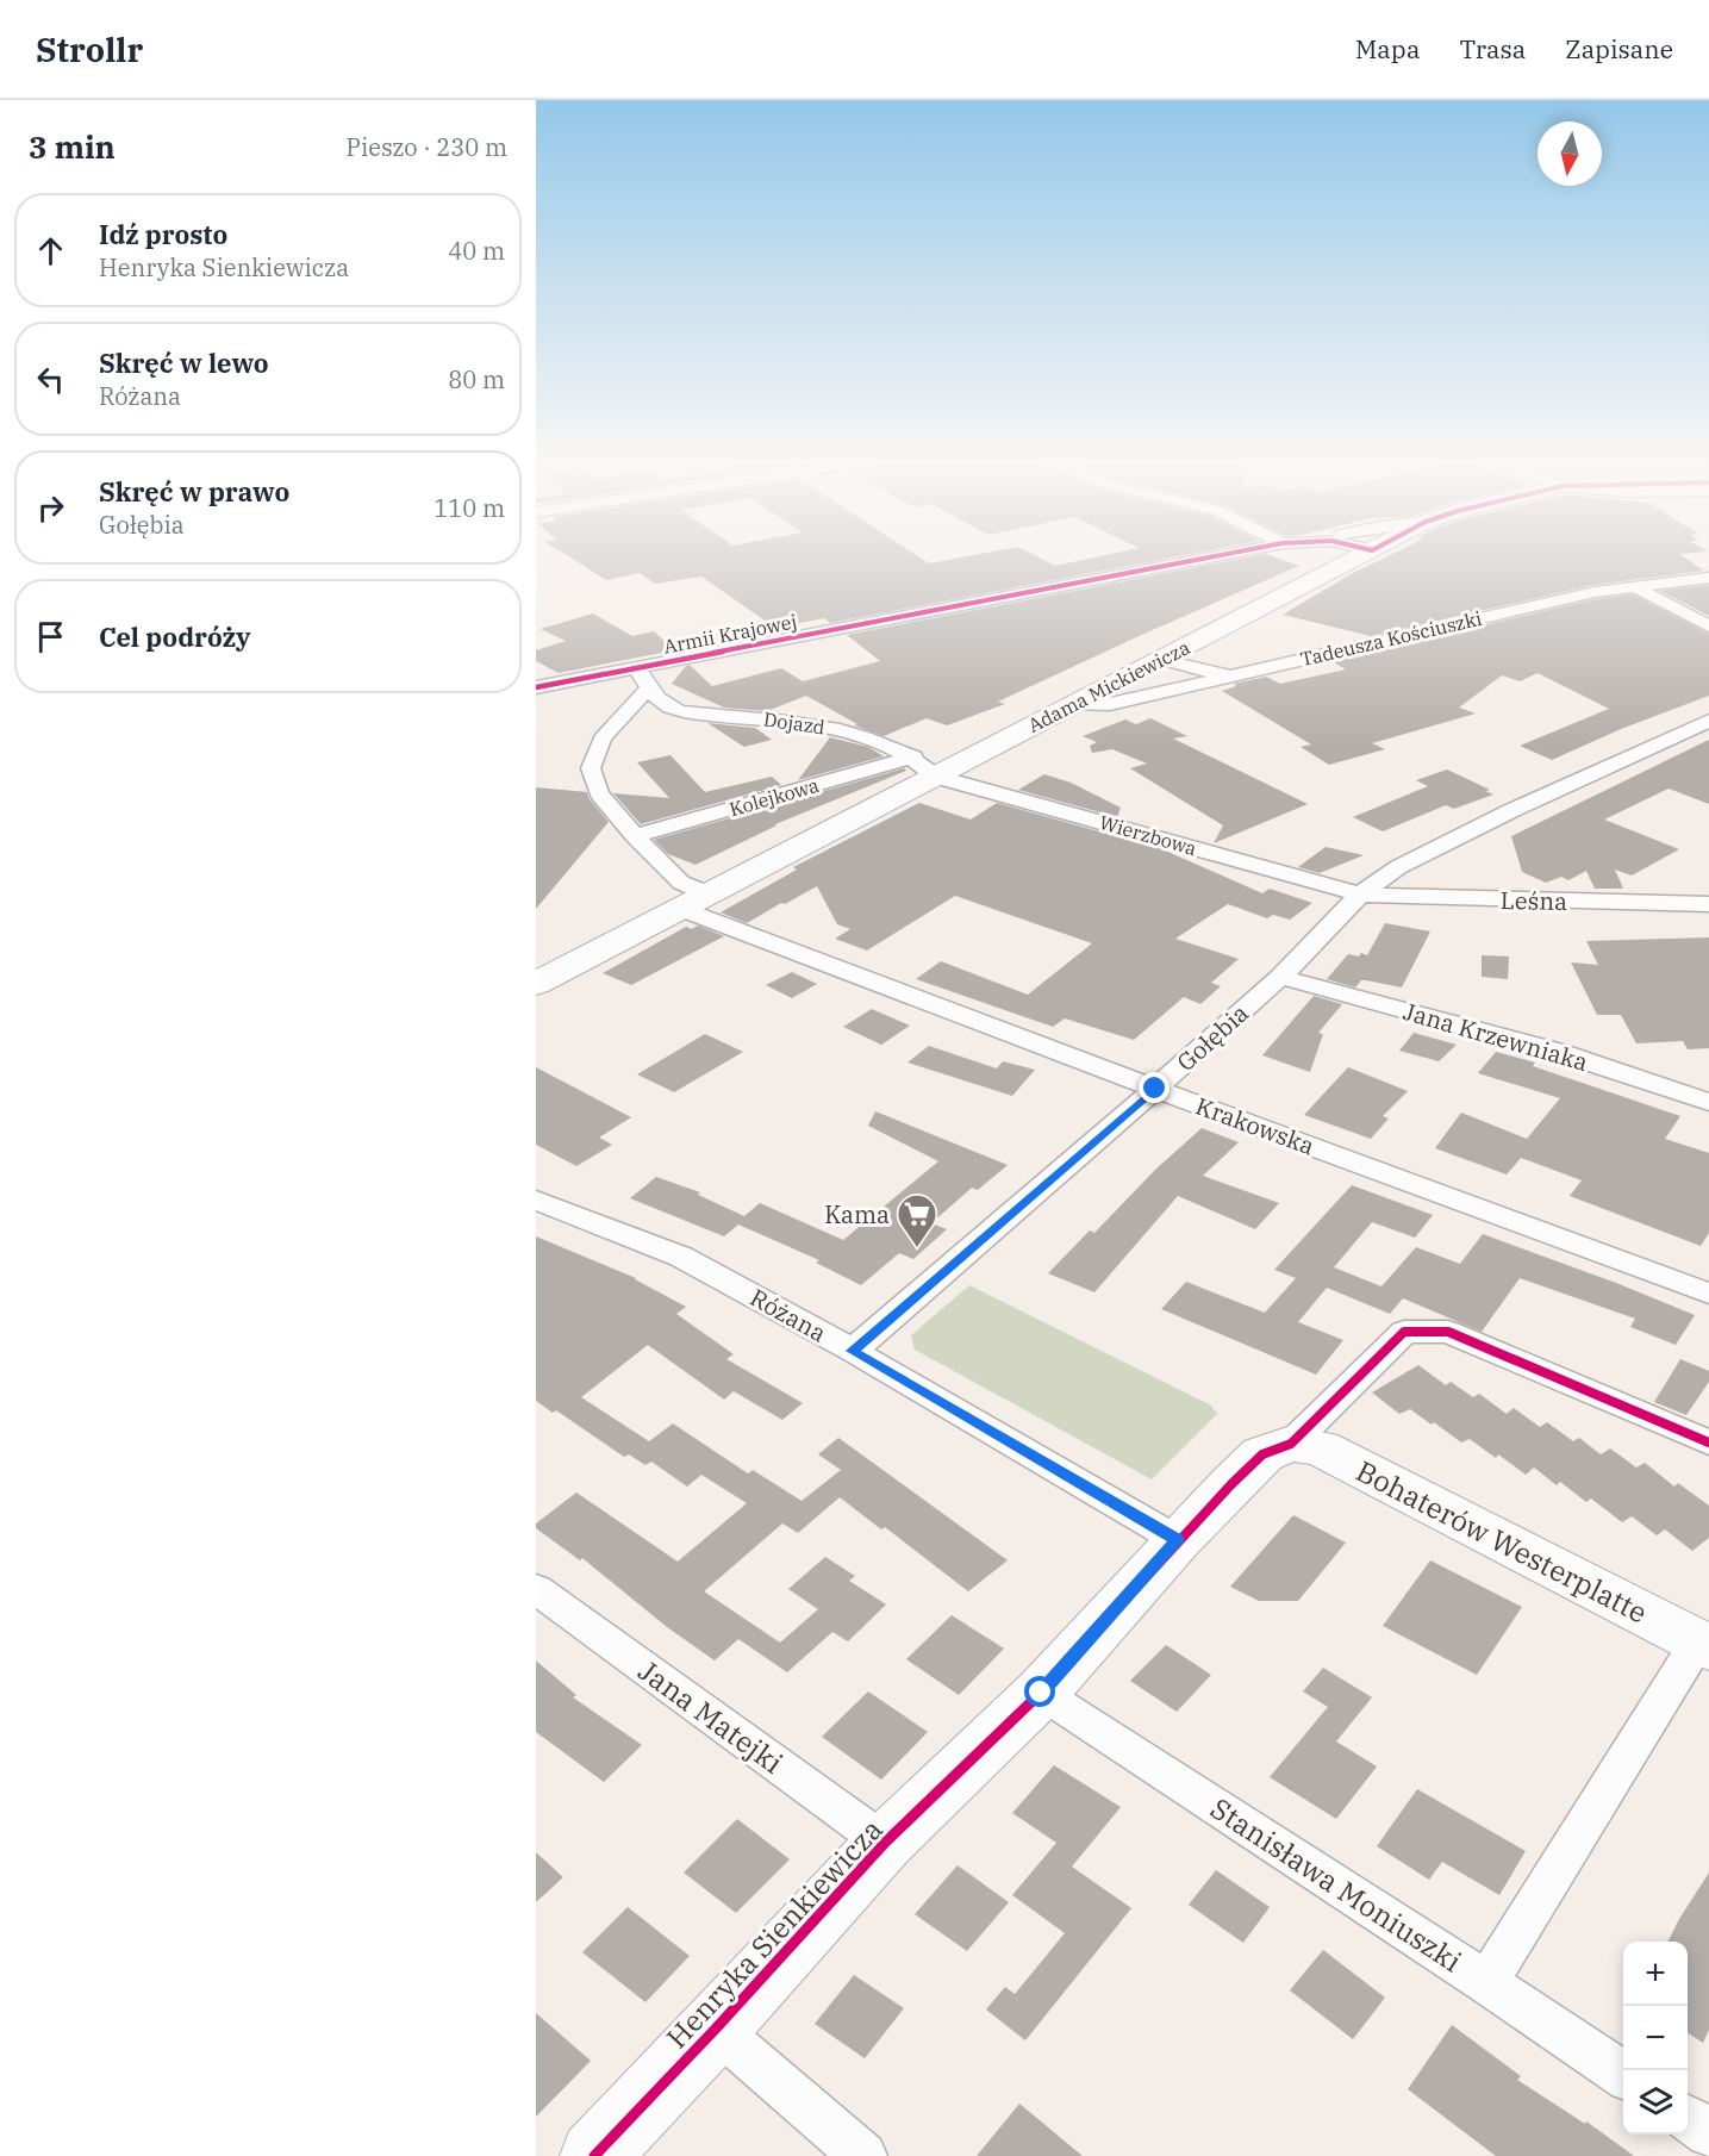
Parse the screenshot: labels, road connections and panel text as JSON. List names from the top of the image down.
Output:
{
  "streets": {
    "main road": ["Adama Mickiewicza", "Bohaterów Westerplatte", "Henryka Sienkiewicza"],
    "street": [
      "Armii Krajowej",
      "Tadeusza Kościuszki",
      "Dojazd",
      "Kolejkowa",
      "Wierzbowa",
      "Leśna",
      "Jana Krzewniaka",
      "Gołębia",
      "Krakowska",
      "Różana",
      "Jana Matejki",
      "Stanisława Moniuszki"
    ]
  },
  "crossings": [
    ["Tadeusza Kościuszki", "Adama Mickiewicza"],
    ["Adama Mickiewicza", "Dojazd"],
    ["Adama Mickiewicza", "Kolejkowa"],
    ["Adama Mickiewicza", "Wierzbowa"],
    ["Adama Mickiewicza", "Krakowska"],
    ["Dojazd", "Kolejkowa"],
    ["Dojazd", "Wierzbowa"],
    ["Kolejkowa", "Wierzbowa"],
    ["Wierzbowa", "Leśna"],
    ["Wierzbowa", "Gołębia"],
    ["Leśna", "Gołębia"],
    ["Jana Krzewniaka", "Gołębia"],
    ["Gołębia", "Krakowska"],
    ["Gołębia", "Różana"],
    ["Różana", "Henryka Sienkiewicza"],
    ["Bohaterów Westerplatte", "Henryka Sienkiewicza"],
    ["Jana Matejki", "Henryka Sienkiewicza"],
    ["Stanisława Moniuszki", "Henryka Sienkiewicza"]
  ],
  "places": {
    "supermarket": ["Kama"]
  },
  "north": "bottom",
  "page": {
    "header": "Strollr",
    "nav": ["Mapa", "Trasa", "Zapisane"],
    "heading": ["3 min", "Pieszo · 230 m"],
    "list": [
      ["Idź prosto", "Henryka Sienkiewicza", "40 m"],
      ["Skręć w lewo", "Różana", "80 m"],
      ["Skręć w prawo", "Gołębia", "110 m"],
      "Cel podróży"
    ],
    "map_buttons": ["+", "−"]
  }
}
